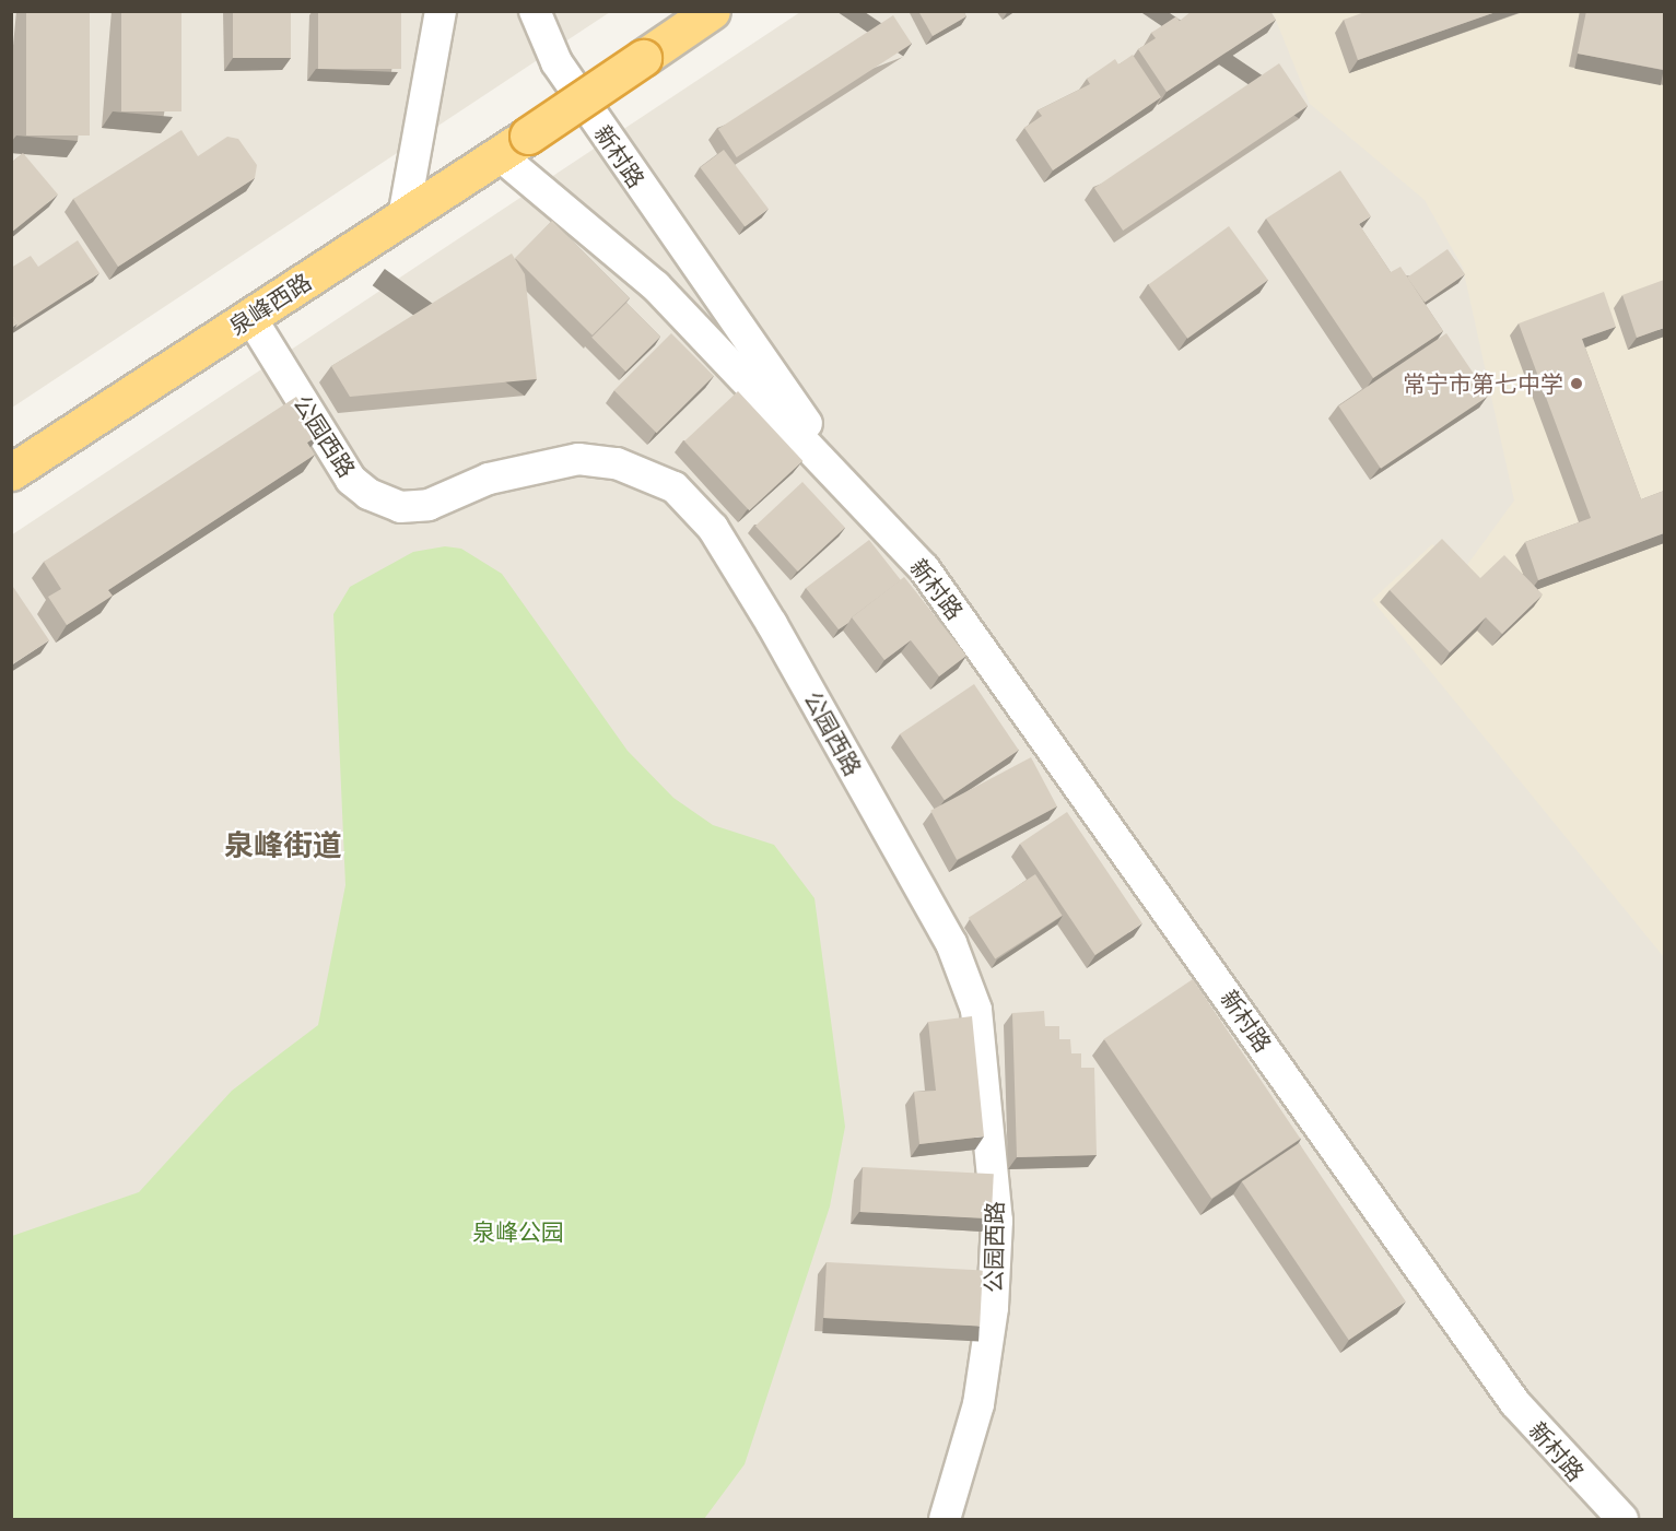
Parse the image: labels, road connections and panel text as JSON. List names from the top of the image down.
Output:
{
  "streets": {
    "highway": ["泉峰西路"],
    "street": ["新村路", "公园西路"]
  },
  "crossings": [
    ["新村路", "泉峰西路"],
    ["泉峰西路", "公园西路"]
  ],
  "districts": ["泉峰街道"],
  "parks": ["泉峰公园"],
  "places": ["常宁市第七中学"]
}
